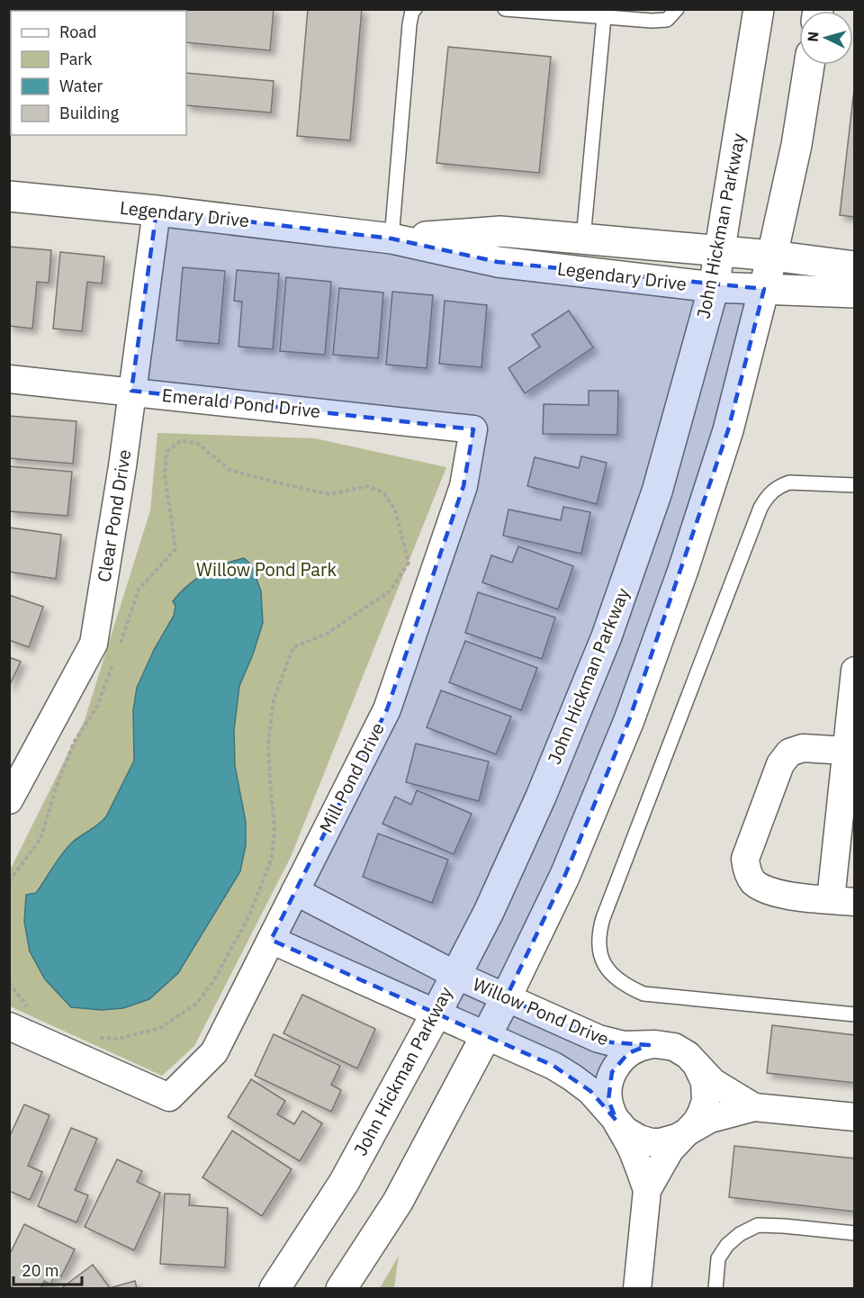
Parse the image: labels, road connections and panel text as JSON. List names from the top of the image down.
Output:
{
  "streets": {
    "street": [
      "Legendary Drive",
      "John Hickman Parkway",
      "Emerald Pond Drive",
      "Clear Pond Drive",
      "Mill Pond Drive",
      "Willow Pond Drive"
    ]
  },
  "crossings": [
    ["Legendary Drive", "John Hickman Parkway"],
    ["Legendary Drive", "Clear Pond Drive"],
    ["John Hickman Parkway", "Willow Pond Drive"],
    ["Emerald Pond Drive", "Clear Pond Drive"],
    ["Emerald Pond Drive", "Mill Pond Drive"],
    ["Mill Pond Drive", "Willow Pond Drive"]
  ],
  "parks": ["Willow Pond Park"],
  "legend": [
    "Road",
    "Park",
    "Water",
    "Building"
  ],
  "scale_bar": "20 m",
  "north": "left"
}
